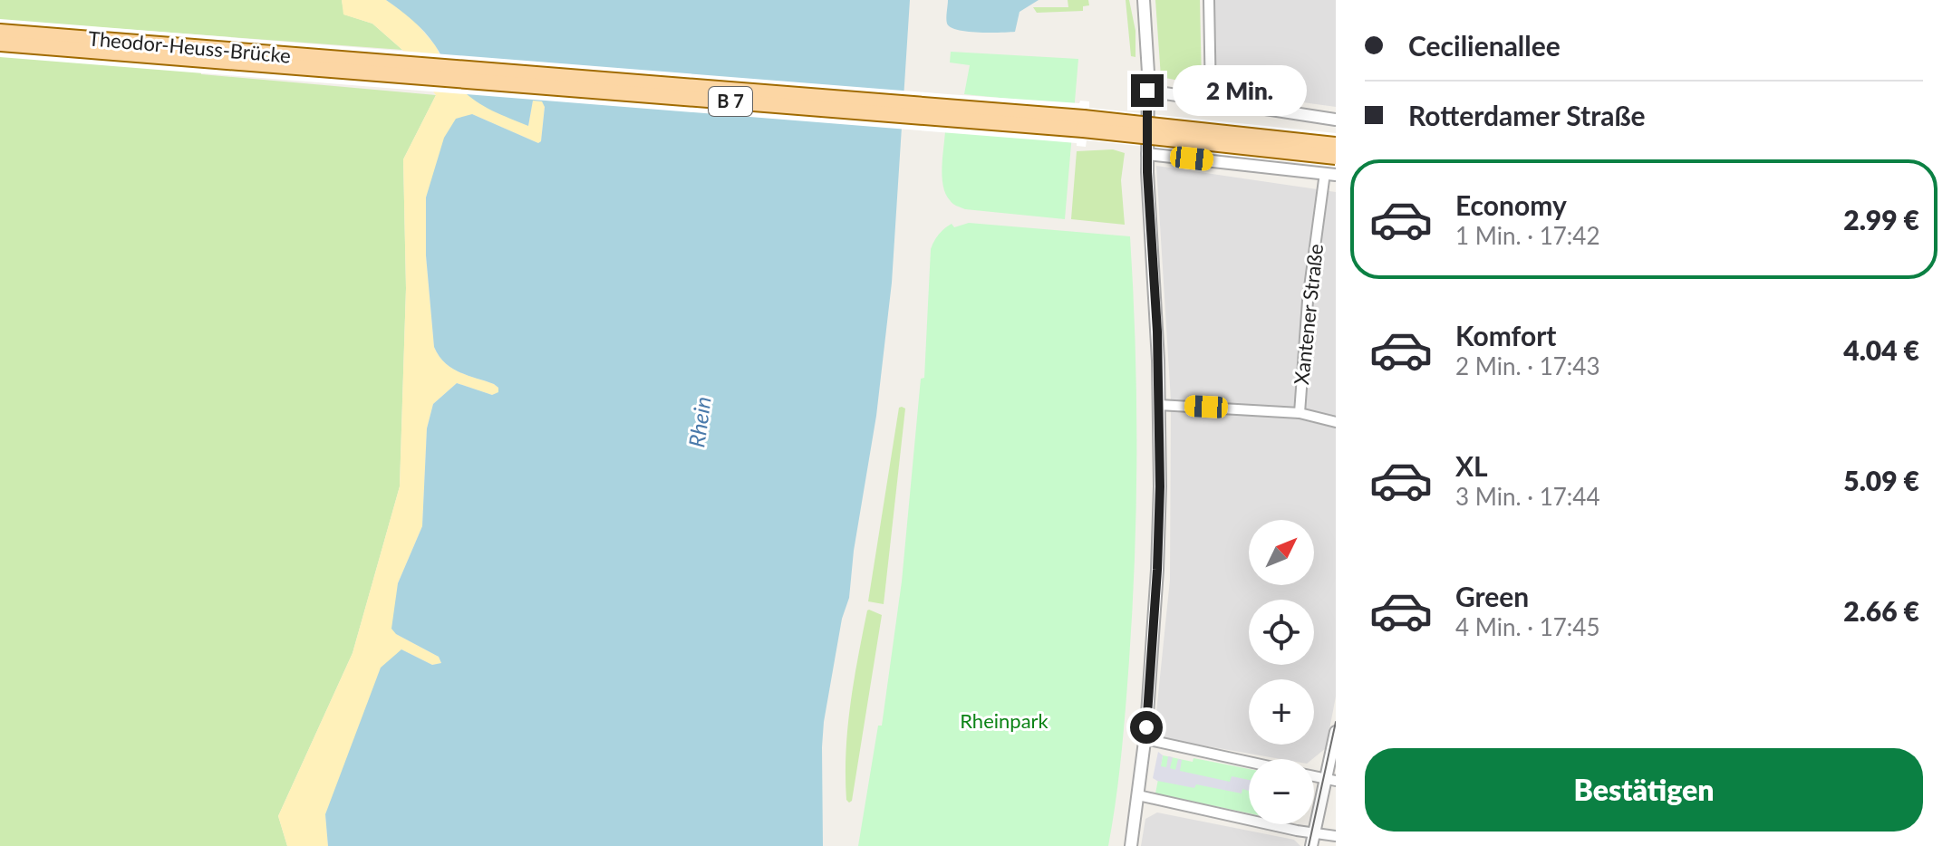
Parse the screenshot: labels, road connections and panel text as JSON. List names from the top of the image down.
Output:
{
  "streets": {
    "main road": ["Theodor-Heuss-Brücke", "B 7"],
    "street": ["Xantener Straße"]
  },
  "crossings": [
    ["Theodor-Heuss-Brücke", "B 7"]
  ],
  "water": ["Rhein"],
  "parks": ["Rheinpark"],
  "north": "top right",
  "page": {
    "banner": ["Cecilienallee", "Rotterdamer Straße"],
    "bubble": "2 Min.",
    "list": [
      {
        "name": "Economy",
        "note": "1 Min. · 17:42",
        "value": "2.99 €"
      },
      {
        "name": "Komfort",
        "note": "2 Min. · 17:43",
        "value": "4.04 €"
      },
      {
        "name": "XL",
        "note": "3 Min. · 17:44",
        "value": "5.09 €"
      },
      {
        "name": "Green",
        "note": "4 Min. · 17:45",
        "value": "2.66 €"
      }
    ],
    "map_buttons": ["+", "−"],
    "buttons": "Bestätigen"
  }
}
